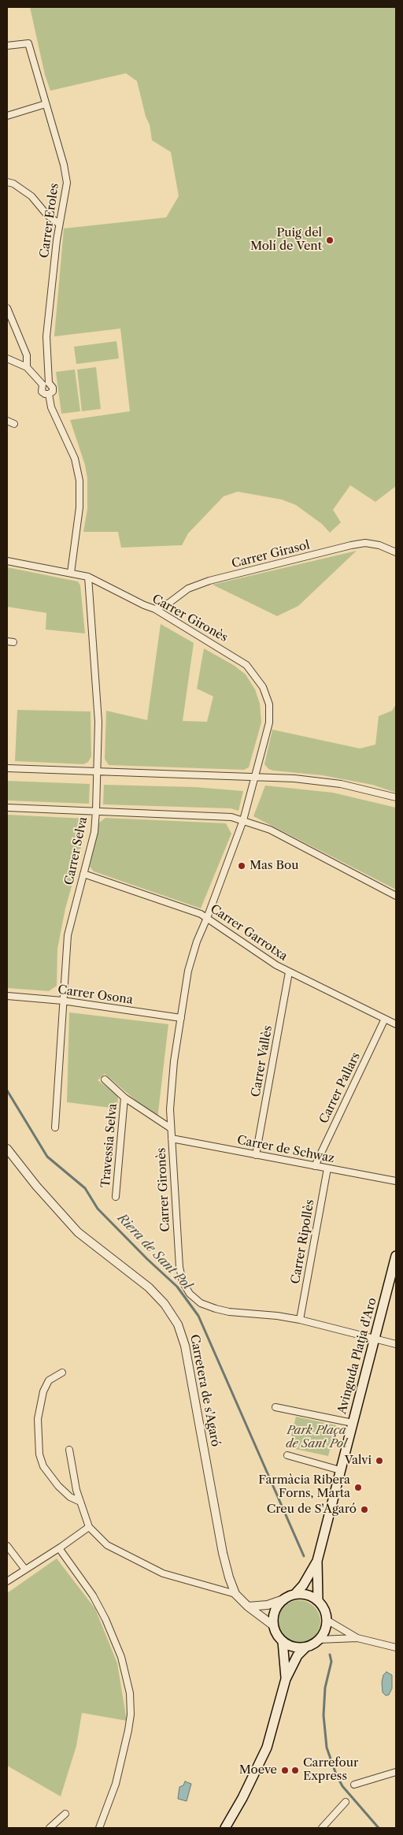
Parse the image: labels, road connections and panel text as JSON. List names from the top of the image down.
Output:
{
  "streets": {
    "main road": ["Avinguda Platja d'Aro"],
    "street": [
      "Carrer Eroles",
      "Carrer Girasol",
      "Carrer Gironès",
      "Carrer Selva",
      "Carrer Garrotxa",
      "Carrer Osona",
      "Carrer Vallès",
      "Carrer Pallars",
      "Travessia Selva",
      "Carrer de Schwaz",
      "Carrer Ripollès",
      "Carretera de s'Agaró"
    ]
  },
  "crossings": [
    ["Carrer Girasol", "Carrer Gironès"],
    ["Carrer Gironès", "Carrer Selva"],
    ["Carrer Gironès", "Carrer Garrotxa"],
    ["Carrer Gironès", "Carrer Osona"],
    ["Carrer Gironès", "Travessia Selva"],
    ["Carrer Gironès", "Carrer de Schwaz"],
    ["Carrer Gironès", "Carrer Ripollès"],
    ["Carrer Gironès", "Avinguda Platja d'Aro"],
    ["Carrer Selva", "Carrer Garrotxa"],
    ["Carrer Selva", "Carrer Osona"],
    ["Carrer Garrotxa", "Carrer Vallès"],
    ["Carrer Garrotxa", "Carrer Pallars"],
    ["Carrer Vallès", "Carrer de Schwaz"],
    ["Carrer Pallars", "Carrer de Schwaz"],
    ["Carrer de Schwaz", "Carrer Ripollès"],
    ["Avinguda Platja d'Aro", "Carretera de s'Agaró"]
  ],
  "water": ["Riera de Sant Pol"],
  "parks": ["Park Plaça de Sant Pol"],
  "places": [
    "Puig del Molí de Vent",
    "Mas Bou",
    "Valvi",
    "Farmàcia Ribera Forns, Marta",
    "Creu de S'Agaró",
    "Moeve",
    "Carrefour Express"
  ]
}
